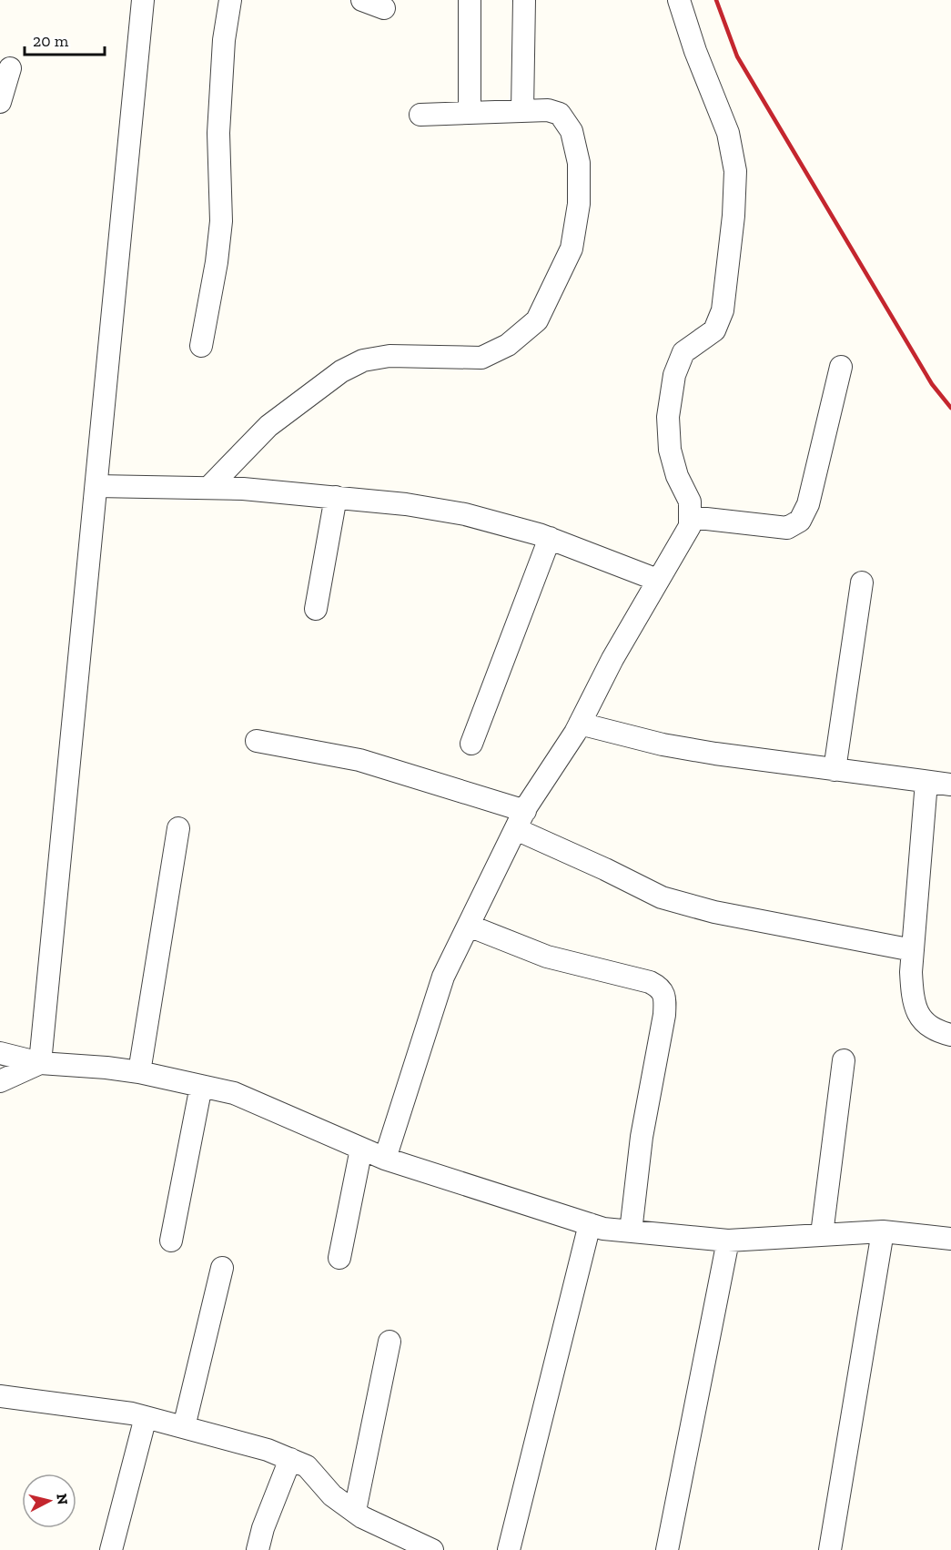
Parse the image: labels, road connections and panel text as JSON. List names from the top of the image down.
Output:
{
  "scale_bar": "20 m",
  "north": "right"
}
